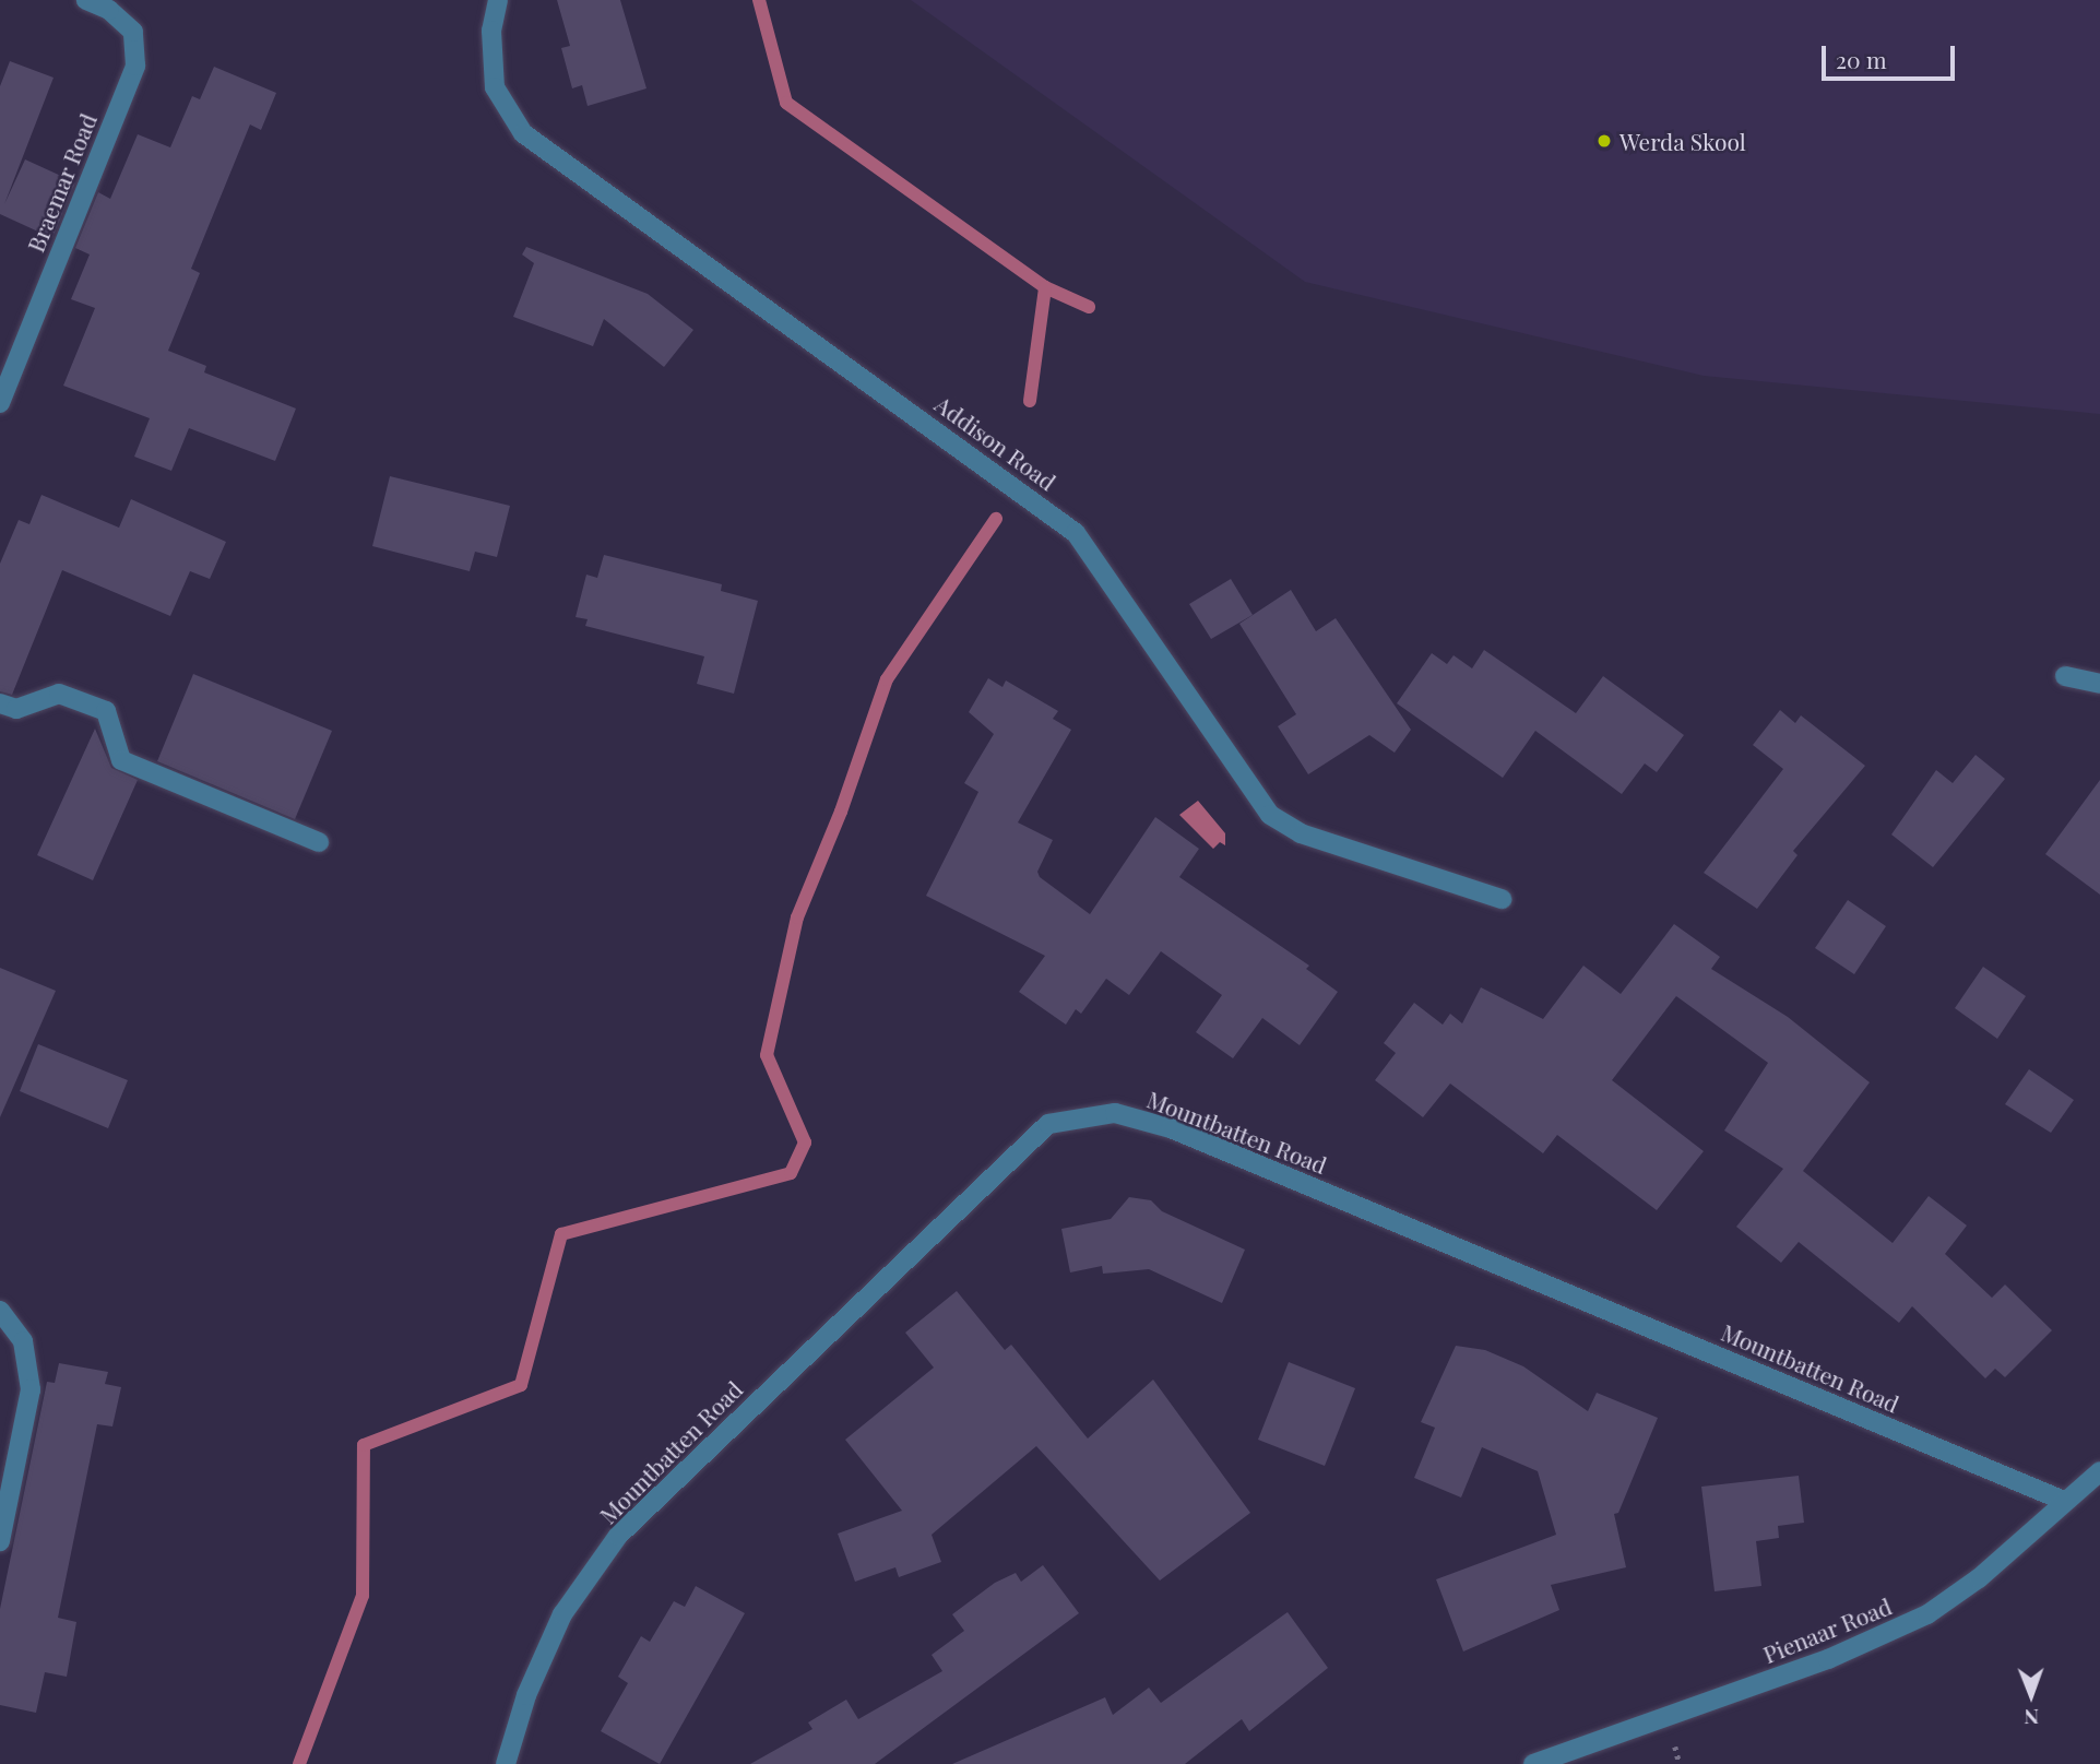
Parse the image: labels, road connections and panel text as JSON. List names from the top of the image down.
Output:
{
  "streets": {
    "street": [
      "Braemar Road",
      "Addison Road",
      "Mountbatten Road",
      "Pienaar Road"
    ]
  },
  "crossings": [
    ["Mountbatten Road", "Pienaar Road"]
  ],
  "places": ["Werda Skool"],
  "scale_bar": "20 m",
  "north": "bottom"
}
